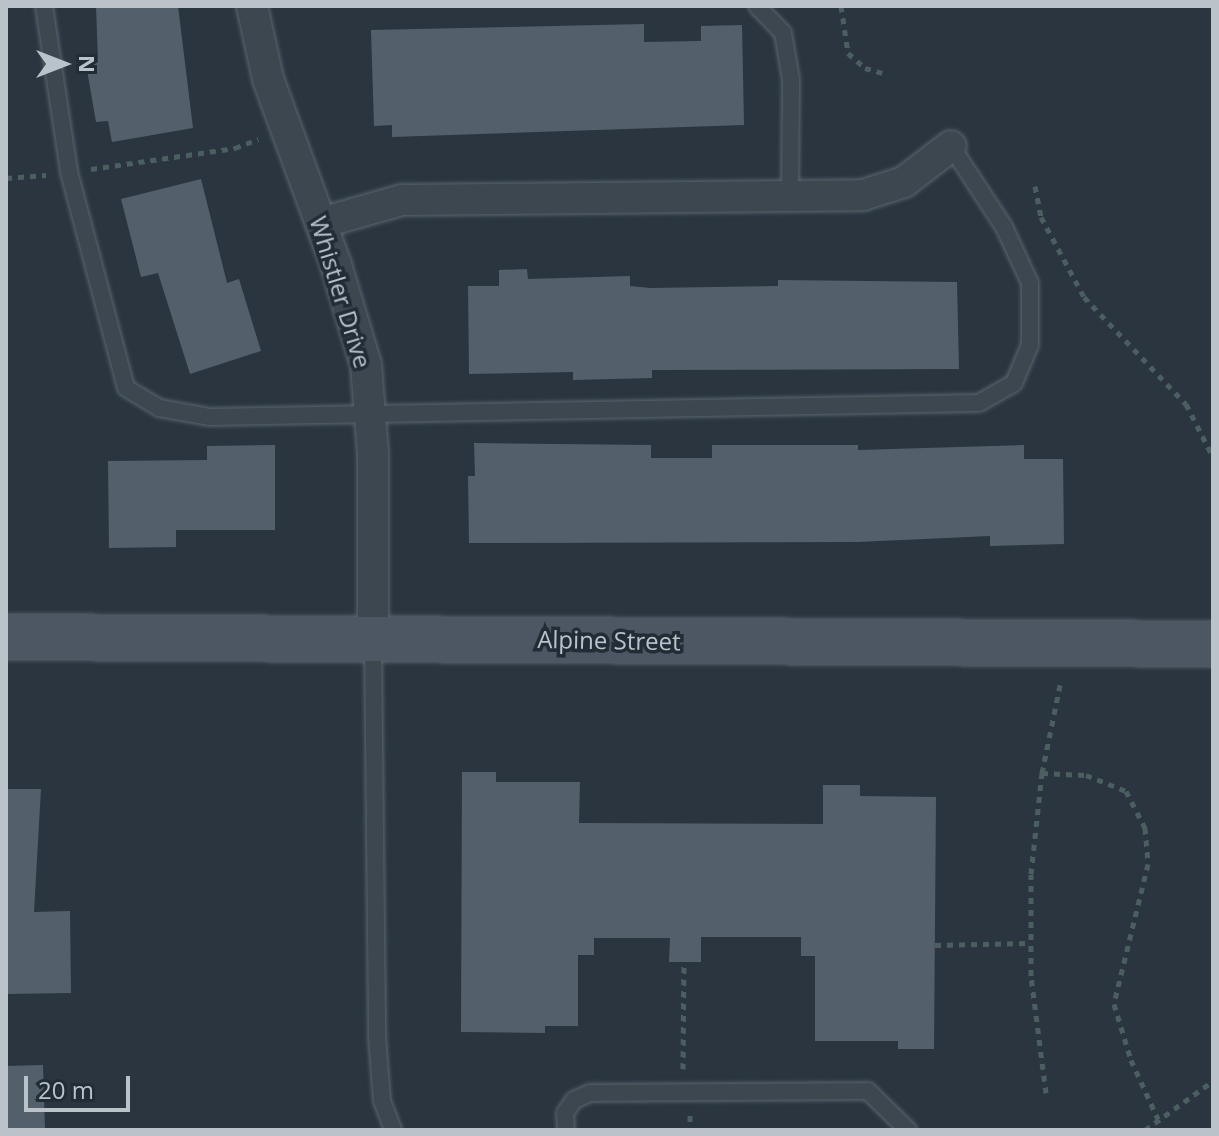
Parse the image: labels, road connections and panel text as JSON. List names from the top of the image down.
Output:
{
  "streets": {
    "street": ["Whistler Drive", "Alpine Street"]
  },
  "crossings": [
    ["Whistler Drive", "Alpine Street"]
  ],
  "scale_bar": "20 m",
  "north": "right"
}
